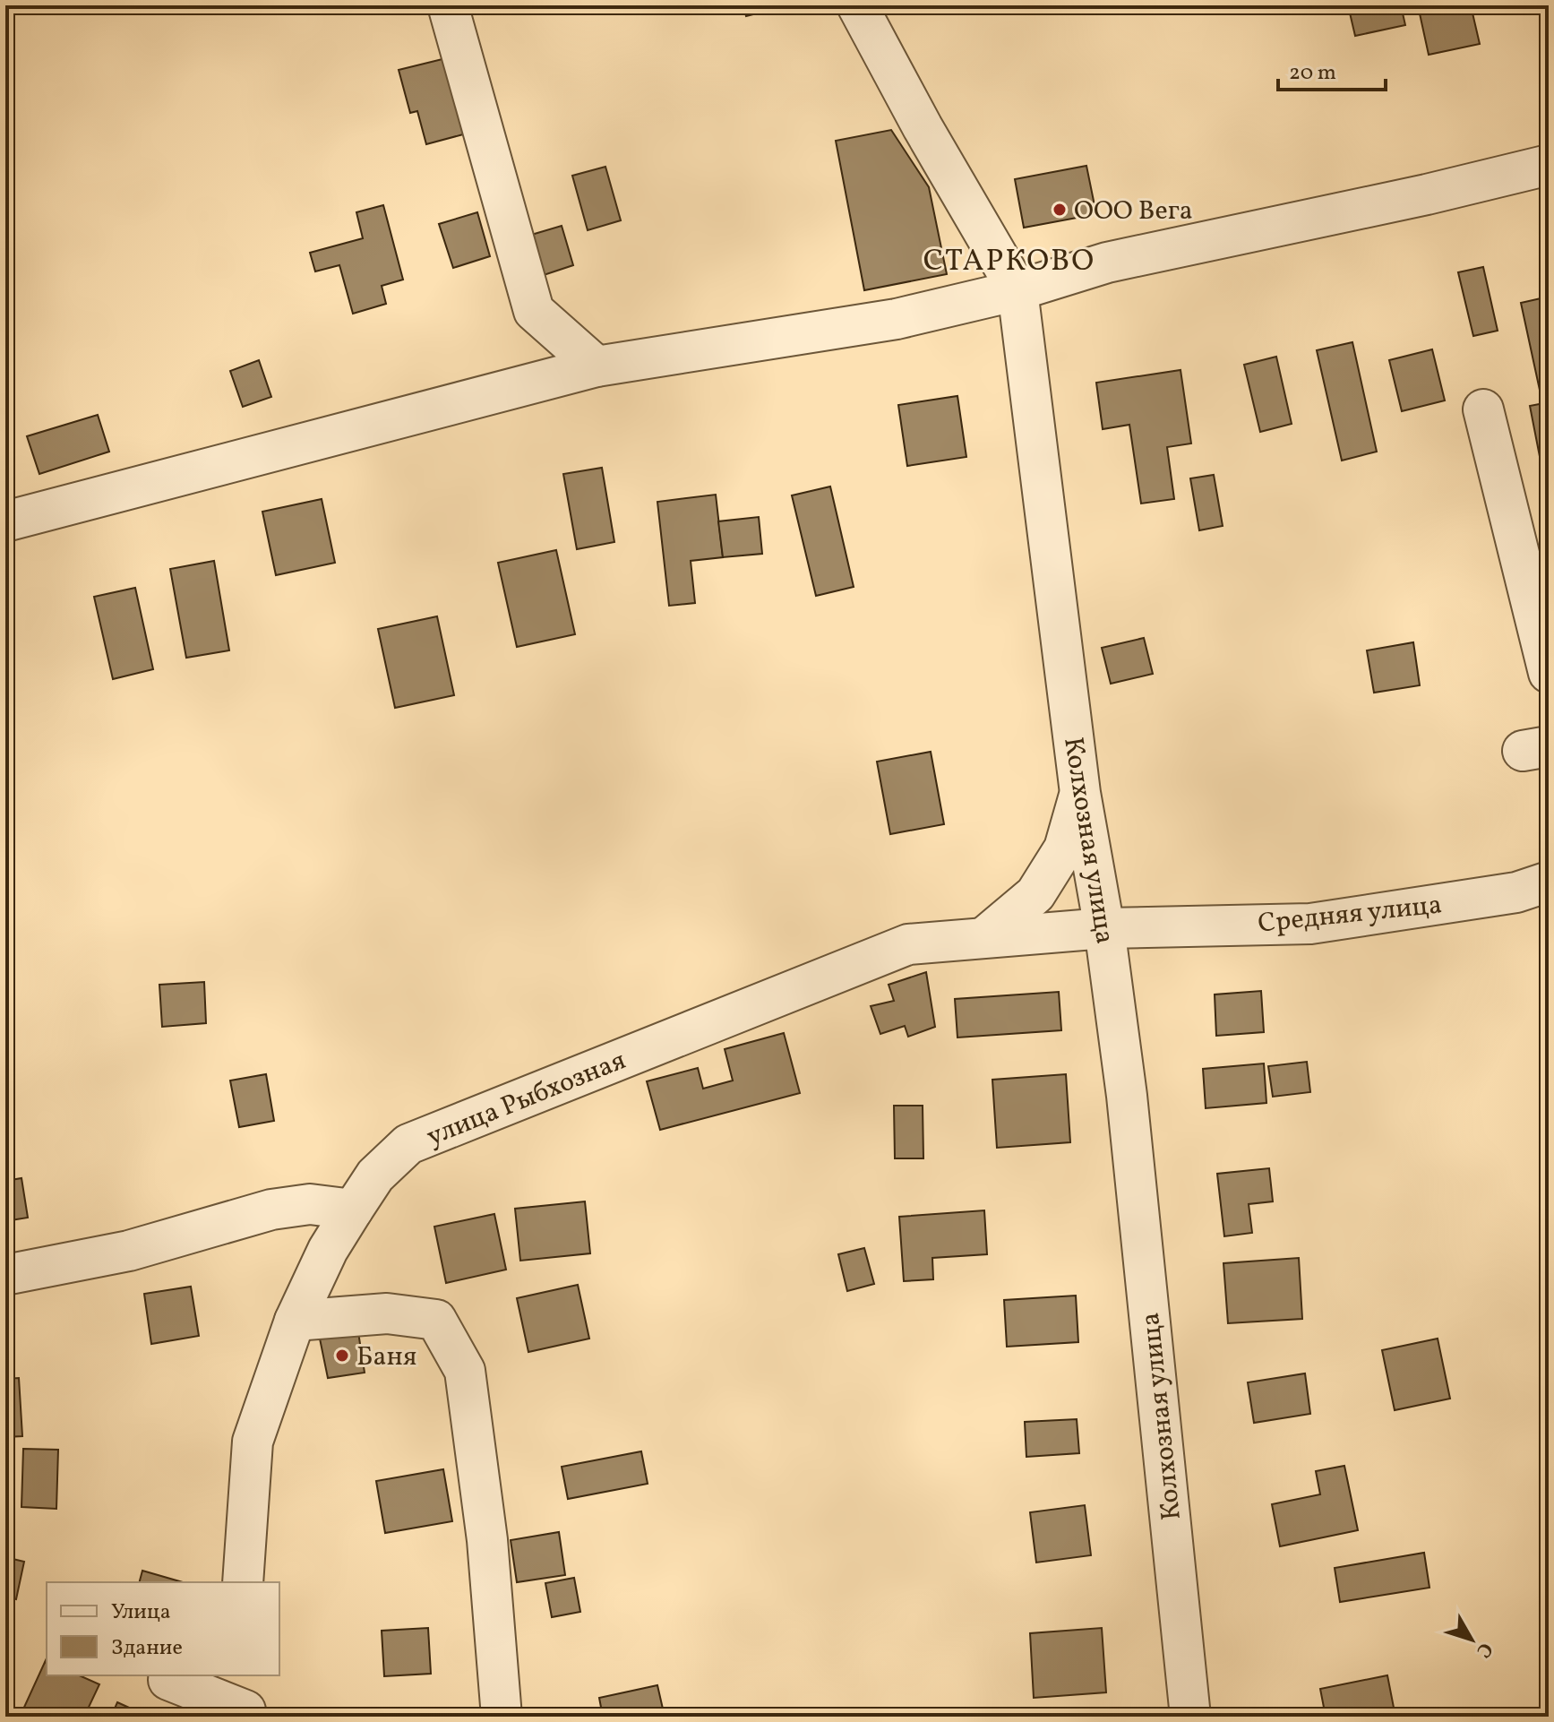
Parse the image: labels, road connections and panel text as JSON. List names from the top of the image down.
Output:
{
  "streets": {
    "street": ["Колхозная улица", "Средняя улица", "улица Рыбхозная"]
  },
  "crossings": [
    ["Колхозная улица", "Средняя улица"],
    ["Колхозная улица", "улица Рыбхозная"],
    ["Средняя улица", "улица Рыбхозная"]
  ],
  "districts": ["СТАРКОВО"],
  "places": ["ООО Вега", "Баня"],
  "legend": ["Улица", "Здание"],
  "scale_bar": "20 m",
  "north": "bottom right"
}
